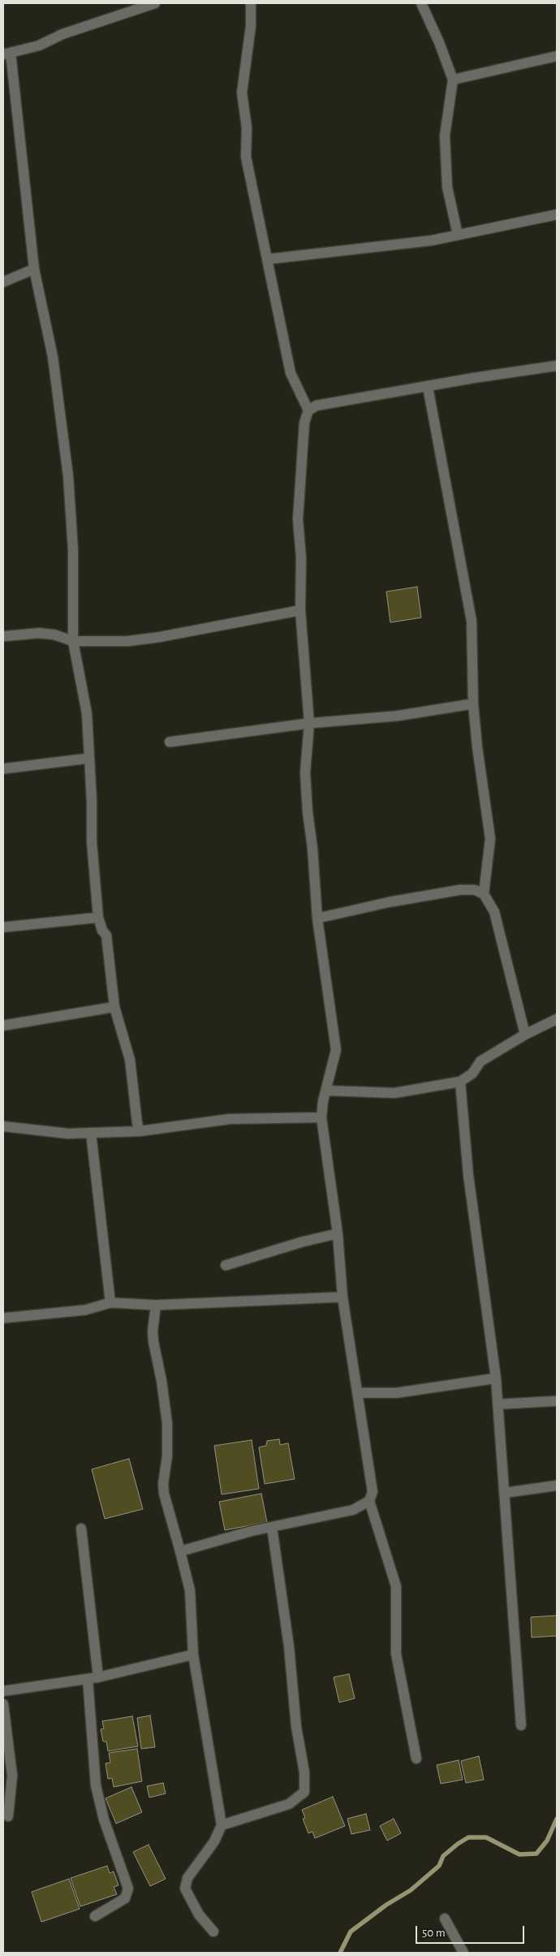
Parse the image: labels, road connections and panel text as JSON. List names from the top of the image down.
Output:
{
  "scale_bar": "50 m"
}
